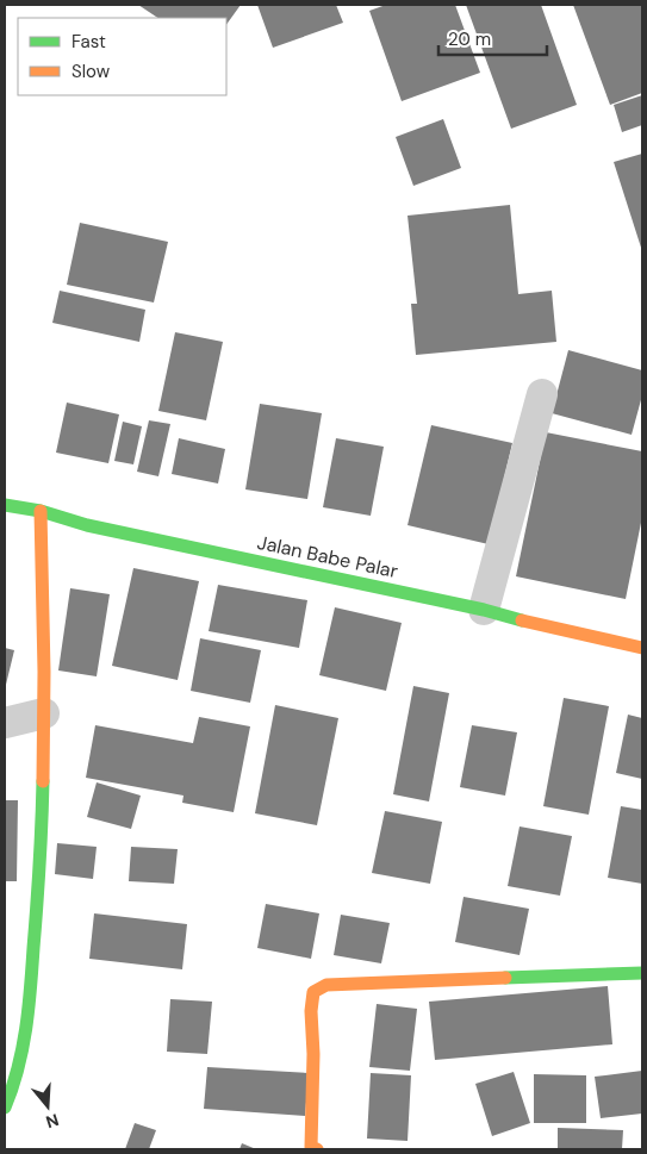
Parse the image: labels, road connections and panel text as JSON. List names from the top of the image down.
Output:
{
  "streets": {
    "street": ["Jalan Babe Palar"]
  },
  "legend": ["Fast", "Slow"],
  "scale_bar": "20 m",
  "north": "bottom"
}
